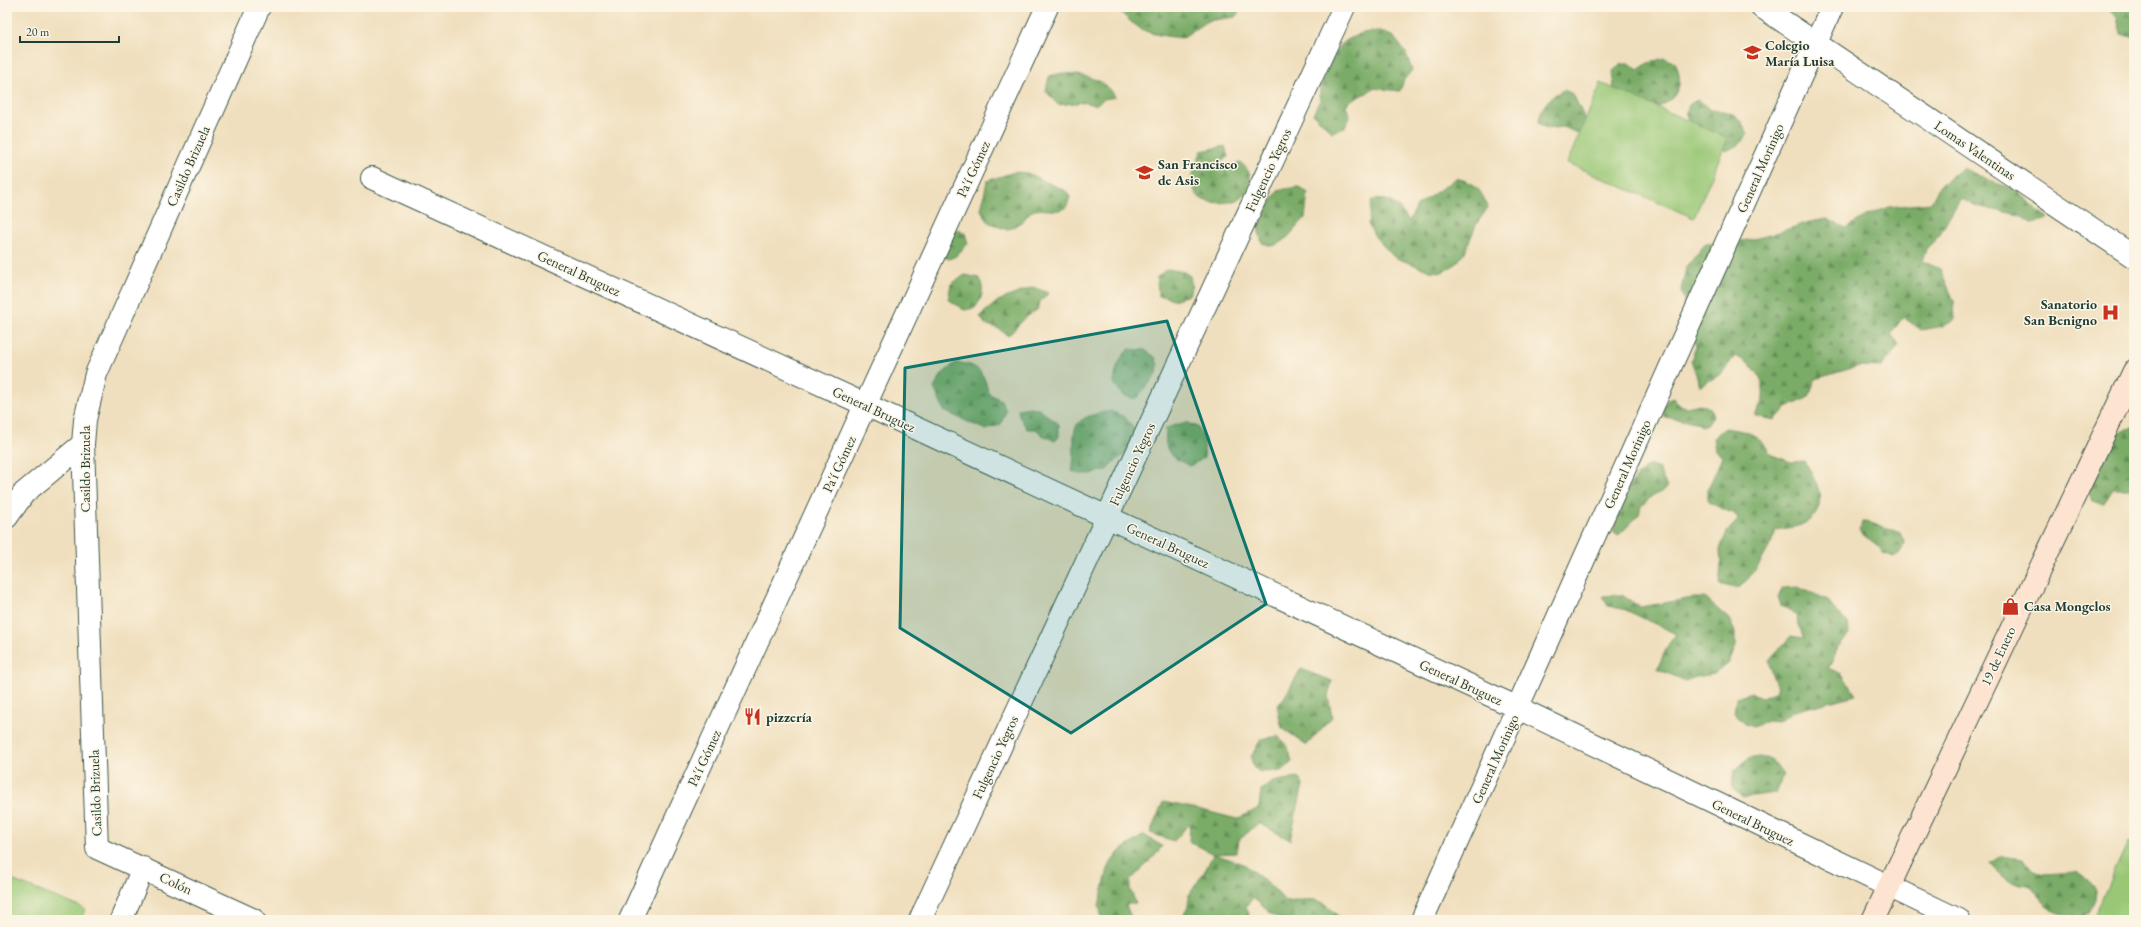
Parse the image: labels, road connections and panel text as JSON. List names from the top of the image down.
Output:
{
  "streets": {
    "street": [
      "Lomas Valentinas",
      "Casildo Brizuela",
      "General Morinigo",
      "Pa'í Gómez",
      "Fulgencio Yegros",
      "General Bruguez",
      "19 de Enero",
      "Colón"
    ]
  },
  "crossings": [
    ["Lomas Valentinas", "General Morinigo"],
    ["Casildo Brizuela", "Colón"],
    ["General Morinigo", "General Bruguez"],
    ["Pa'í Gómez", "General Bruguez"],
    ["Fulgencio Yegros", "General Bruguez"],
    ["General Bruguez", "19 de Enero"]
  ],
  "places": {
    "school or university": ["Colegio María Luisa", "San Francisco de Asis"],
    "hospital": ["Sanatorio San Benigno"],
    "shop": ["Casa Mongelos"],
    "restaurant": ["pizzería"]
  },
  "scale_bar": "20 m"
}
